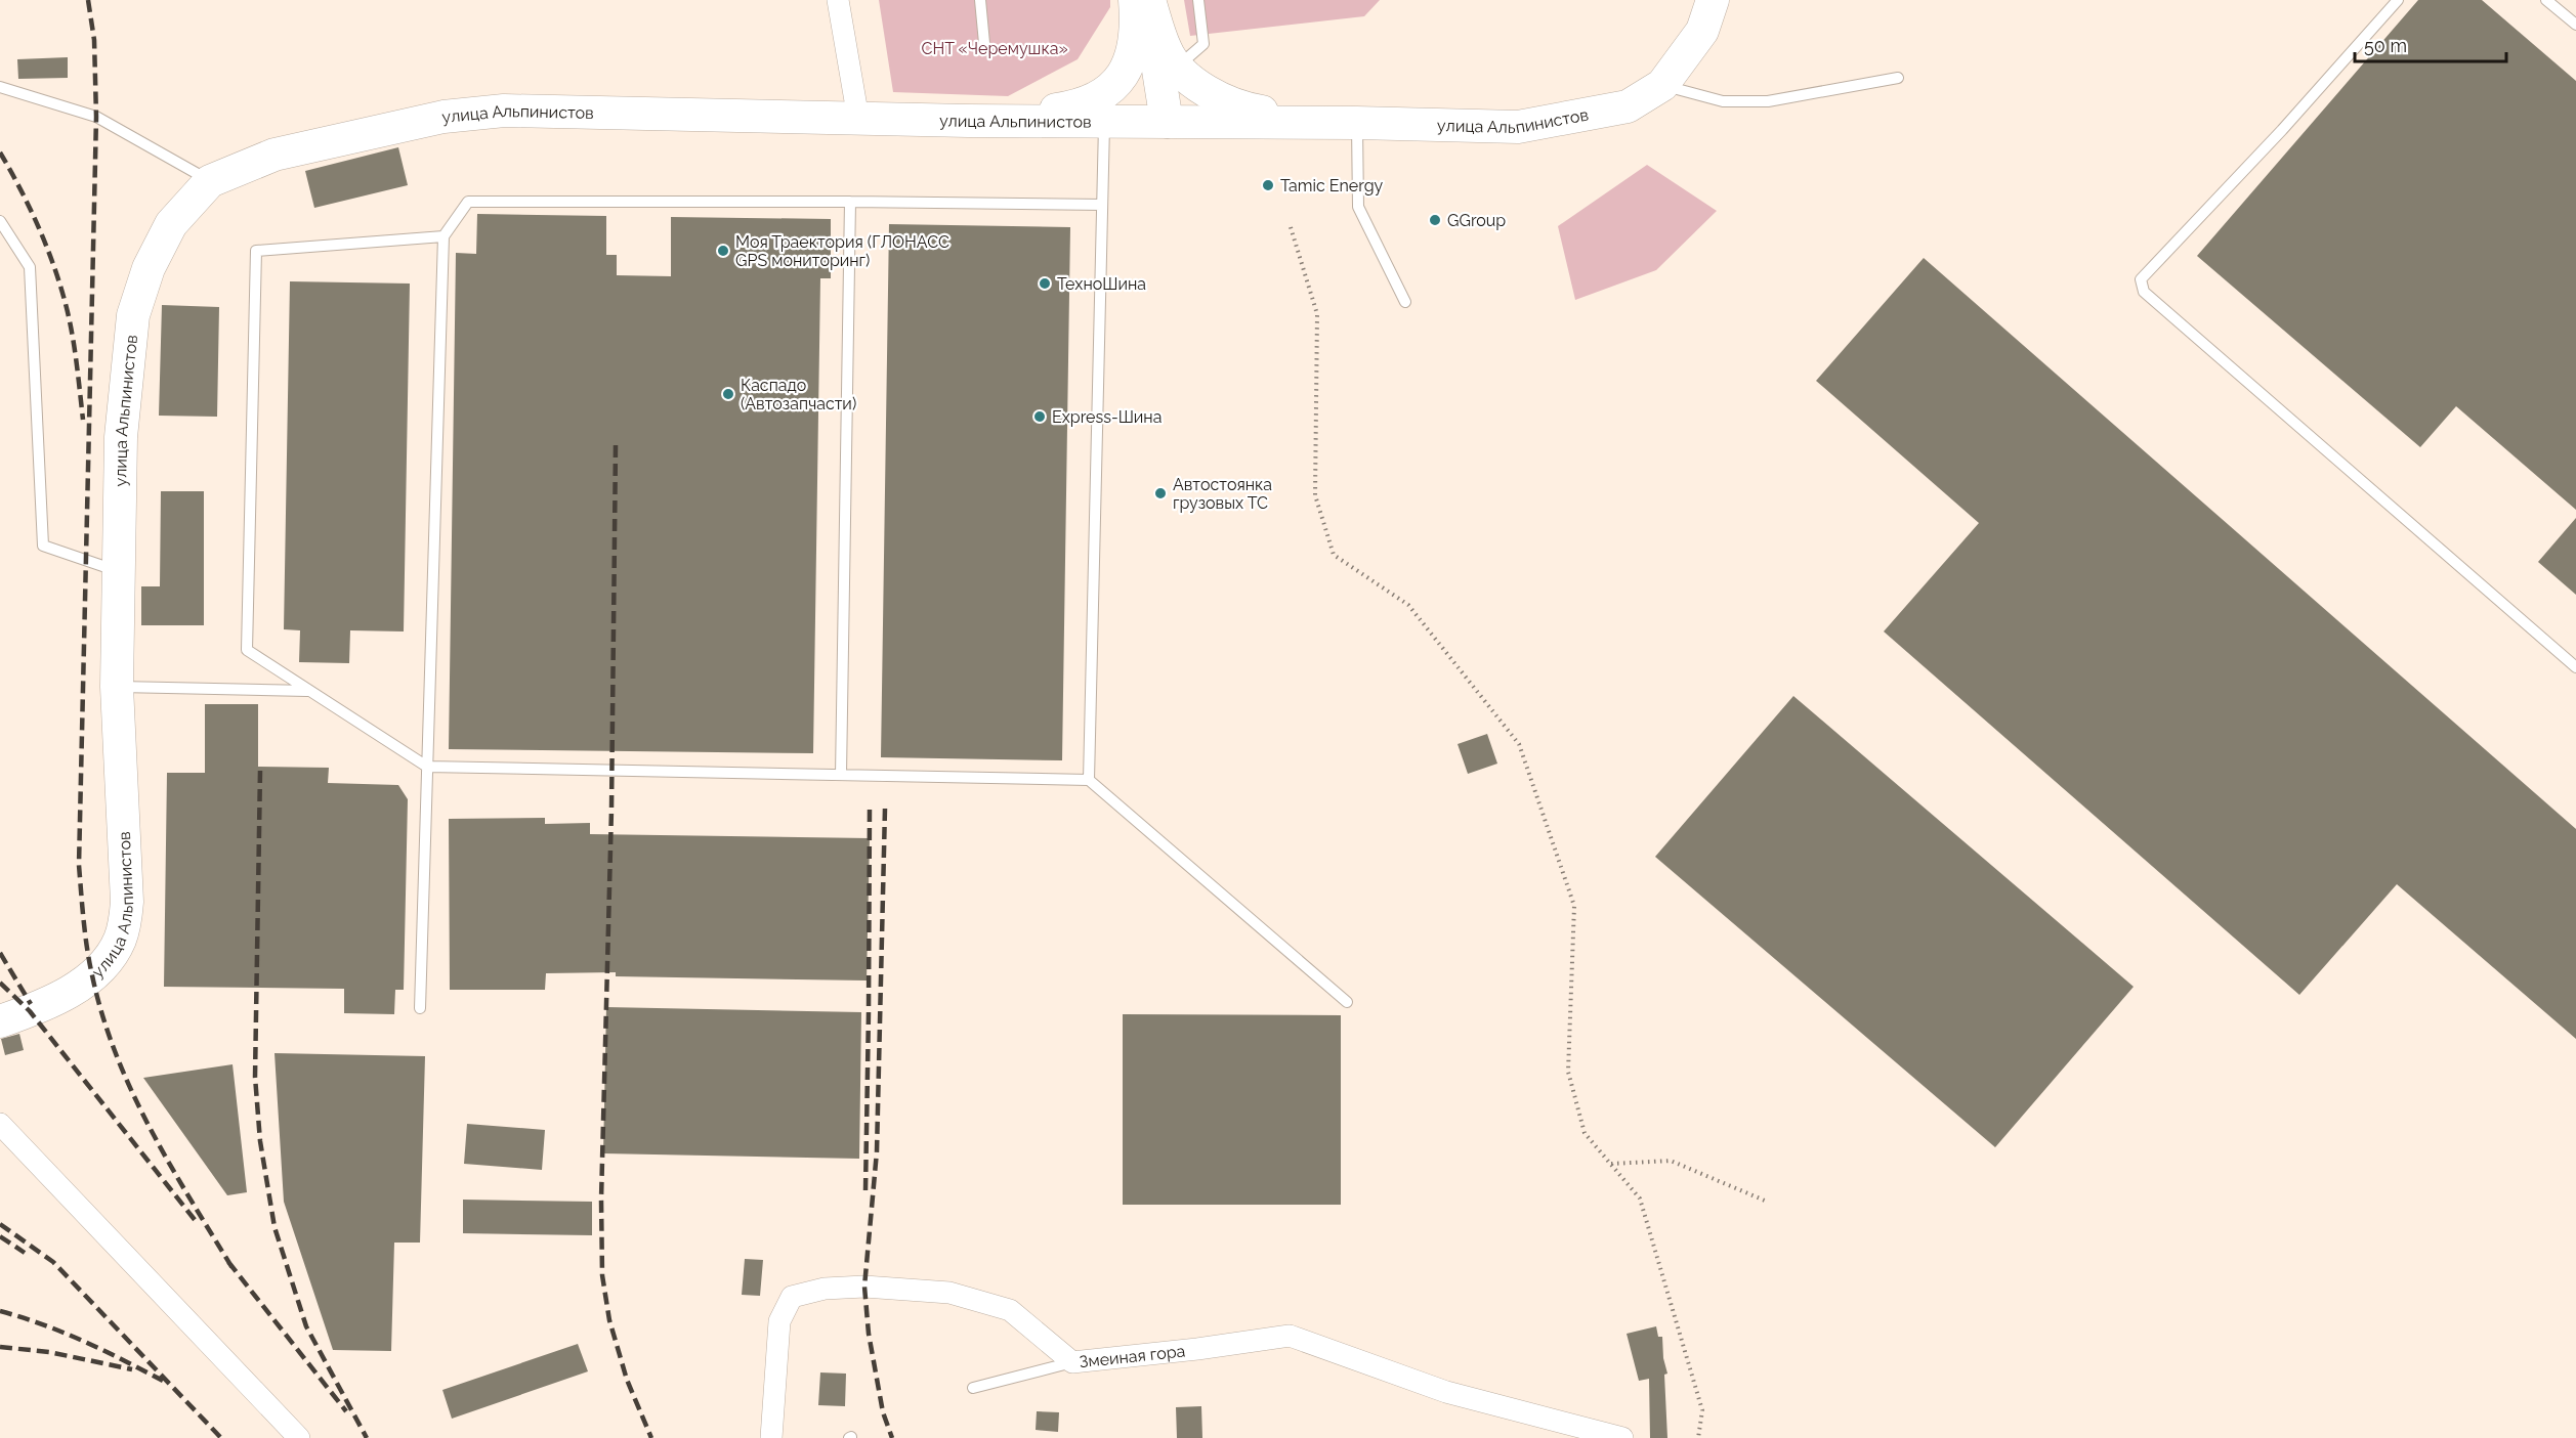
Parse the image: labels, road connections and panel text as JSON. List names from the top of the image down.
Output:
{
  "streets": {
    "main road": ["улица Альпинистов"],
    "street": ["Змеиная гора"]
  },
  "parks": ["СНТ «Черемушка»"],
  "places": [
    "Tamic Energy",
    "GGroup",
    "Моя Траектория (ГЛОНАСС GPS мониторинг)",
    "ТехноШина",
    "Каспадо (Автозапчасти)",
    "Express-Шина",
    "Автостоянка грузовых ТС"
  ],
  "scale_bar": "50 m"
}
